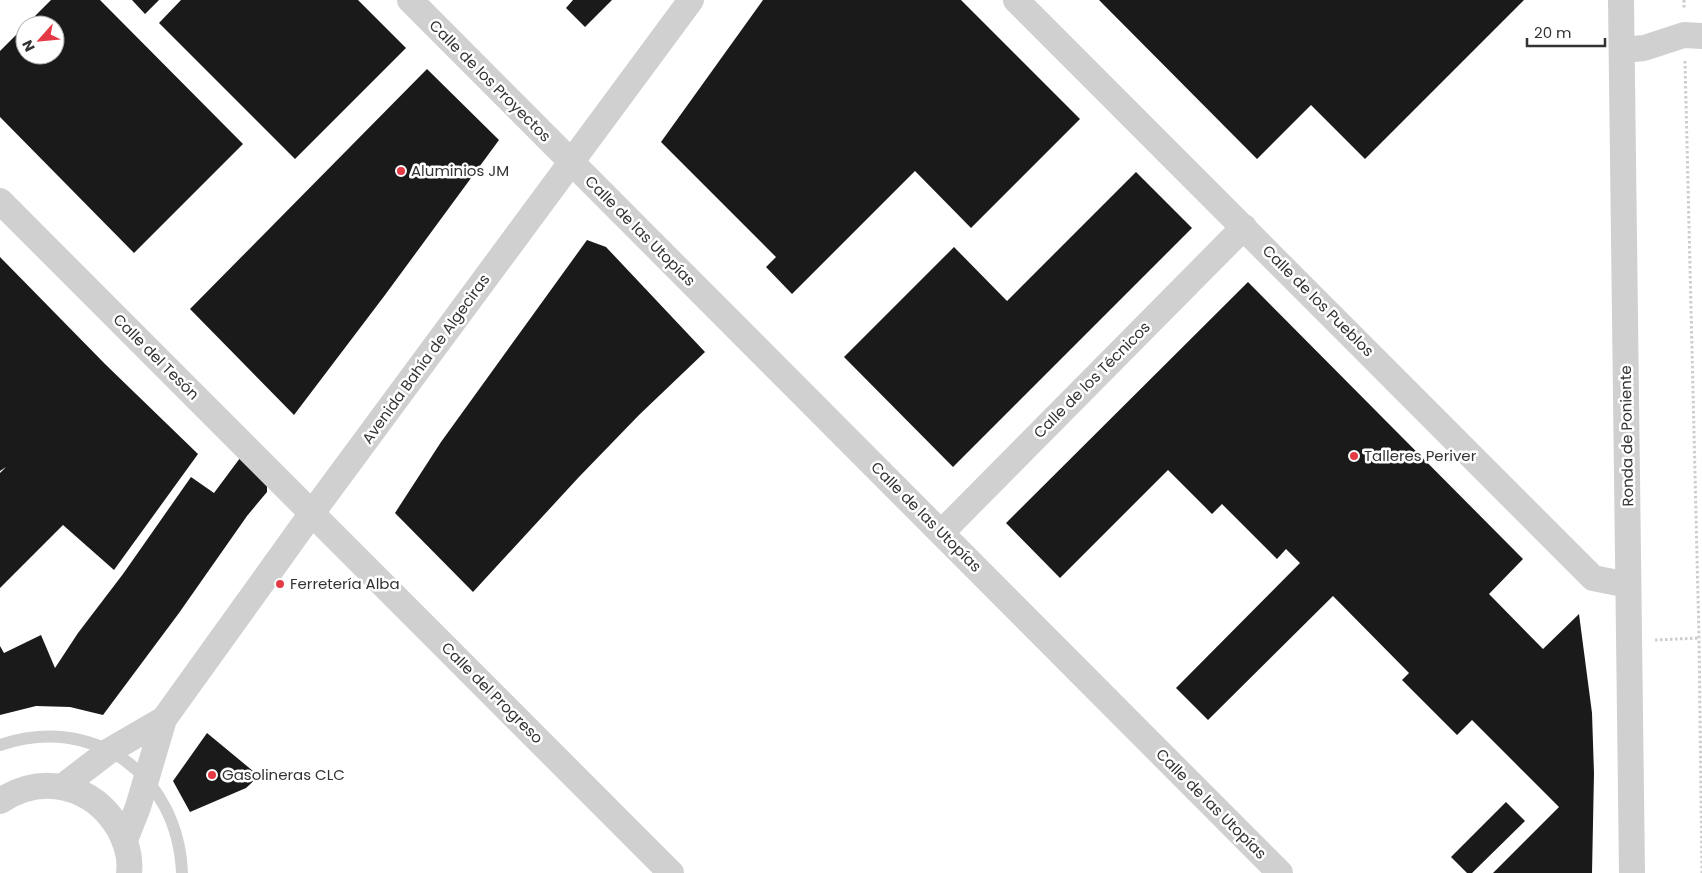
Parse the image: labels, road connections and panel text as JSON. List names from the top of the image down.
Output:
{
  "streets": {
    "street": [
      "Calle de los Proyectos",
      "Calle de las Utopías",
      "Calle de los Pueblos",
      "Calle del Tesón",
      "Avenida Bahía de Algeciras",
      "Calle de los Técnicos",
      "Ronda de Poniente",
      "Calle del Progreso"
    ]
  },
  "crossings": [
    ["Calle de los Proyectos", "Calle de las Utopías"],
    ["Calle de los Proyectos", "Avenida Bahía de Algeciras"],
    ["Calle de las Utopías", "Avenida Bahía de Algeciras"],
    ["Calle de las Utopías", "Calle de los Técnicos"],
    ["Calle de los Pueblos", "Calle de los Técnicos"],
    ["Calle de los Pueblos", "Ronda de Poniente"],
    ["Calle del Tesón", "Avenida Bahía de Algeciras"],
    ["Calle del Tesón", "Calle del Progreso"],
    ["Avenida Bahía de Algeciras", "Calle del Progreso"]
  ],
  "places": [
    "Aluminios JM",
    "Talleres Periver",
    "Ferretería Alba",
    "Gasolineras CLC"
  ],
  "scale_bar": "20 m",
  "north": "bottom left"
}
